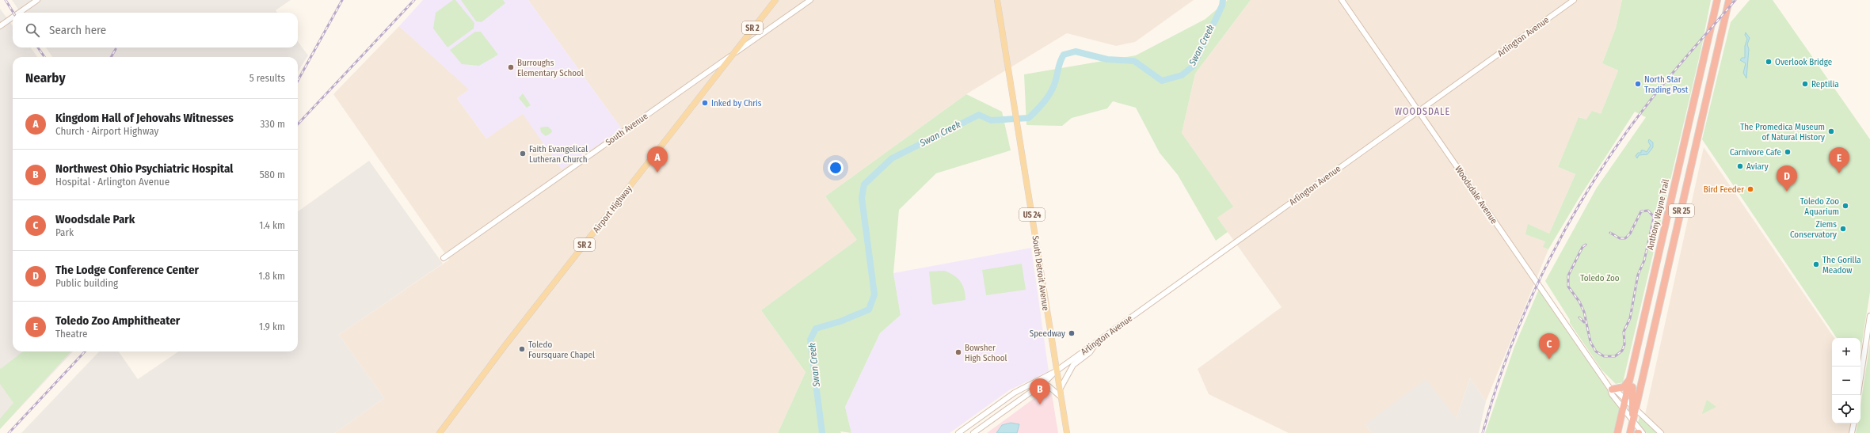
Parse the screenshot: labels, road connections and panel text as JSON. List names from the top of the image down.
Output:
{
  "streets": {
    "highway": ["SR 25", "Anthony Wayne Trail"],
    "main road": [
      "SR 2",
      "Airport Highway",
      "US 24",
      "South Detroit Avenue"
    ],
    "street": ["Arlington Avenue", "South Avenue", "Woodsdale Avenue"]
  },
  "crossings": [
    ["Arlington Avenue", "Woodsdale Avenue"],
    ["Arlington Avenue", "South Detroit Avenue"],
    ["South Avenue", "Airport Highway"],
    ["Woodsdale Avenue", "SR 25"],
    ["Woodsdale Avenue", "Anthony Wayne Trail"]
  ],
  "districts": ["WOODSDALE"],
  "water": ["Swan Creek"],
  "parks": ["Toledo Zoo"],
  "places": [
    "Overlook Bridge",
    "Burroughs Elementary School",
    "North Star Trading Post",
    "Reptilia",
    "Inked by Chris",
    "The Promedica Museum of Natural History",
    "Carnivore Cafe",
    "Faith Evangelical Lutheran Church",
    "Aviary",
    "Bird Feeder",
    "Toledo Zoo Aquarium",
    "Ziems Conservatory",
    "The Gorilla Meadow",
    "Speedway",
    "Toledo Foursquare Chapel",
    "Bowsher High School"
  ],
  "page": {
    "search": "Search here",
    "heading": ["Nearby", "5 results"],
    "list": [
      {
        "mark": "A",
        "name": "Kingdom Hall of Jehovahs Witnesses",
        "note": "Church · Airport Highway",
        "value": "330 m"
      },
      {
        "mark": "B",
        "name": "Northwest Ohio Psychiatric Hospital",
        "note": "Hospital · Arlington Avenue",
        "value": "580 m"
      },
      {
        "mark": "C",
        "name": "Woodsdale Park",
        "note": "Park",
        "value": "1.4 km"
      },
      {
        "mark": "D",
        "name": "The Lodge Conference Center",
        "note": "Public building",
        "value": "1.8 km"
      },
      {
        "mark": "E",
        "name": "Toledo Zoo Amphitheater",
        "note": "Theatre",
        "value": "1.9 km"
      }
    ],
    "pins": [
      "A",
      "E",
      "D",
      "C",
      "B"
    ],
    "map_buttons": ["+", "−"]
  }
}
